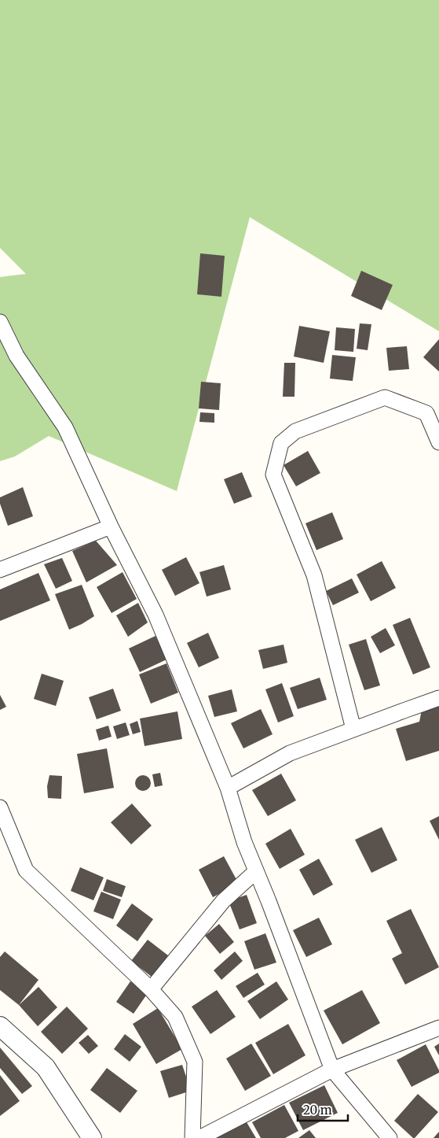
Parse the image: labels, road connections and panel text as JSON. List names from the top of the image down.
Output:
{
  "scale_bar": "20 m"
}
